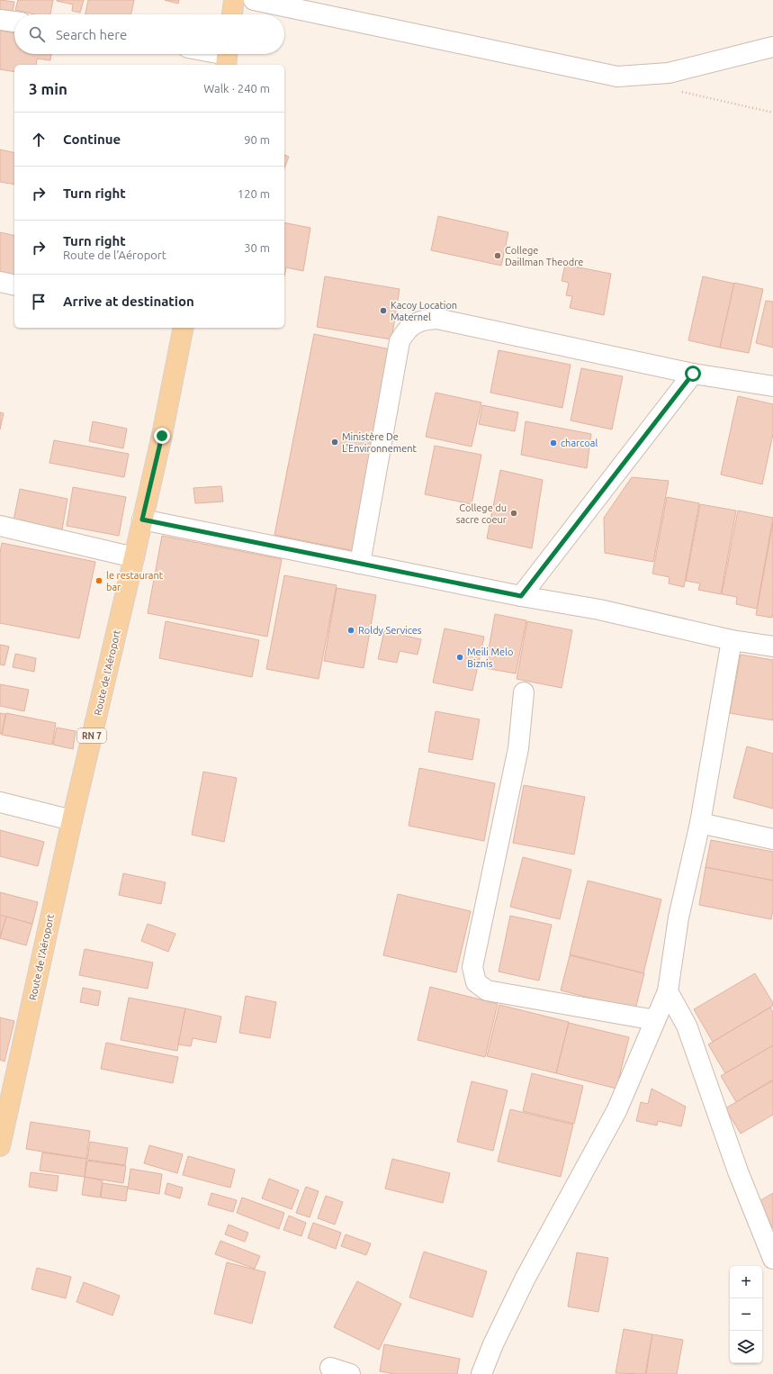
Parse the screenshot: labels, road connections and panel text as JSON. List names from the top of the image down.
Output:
{
  "streets": {
    "main road": ["Route de l’Aéroport", "RN 7"]
  },
  "places": [
    "College Daillman Theodre",
    "Kacoy Location Maternel",
    "Ministère De L'Environnement",
    "charcoal",
    "College du sacre coeur",
    "le restaurant bar",
    "Roldy Services",
    "Meili Melo Biznis"
  ],
  "page": {
    "search": "Search here",
    "heading": ["3 min", "Walk · 240 m"],
    "list": [
      ["Continue", "90 m"],
      ["Turn right", "120 m"],
      ["Turn right", "Route de l’Aéroport", "30 m"],
      "Arrive at destination"
    ],
    "map_buttons": ["+", "−"]
  }
}
